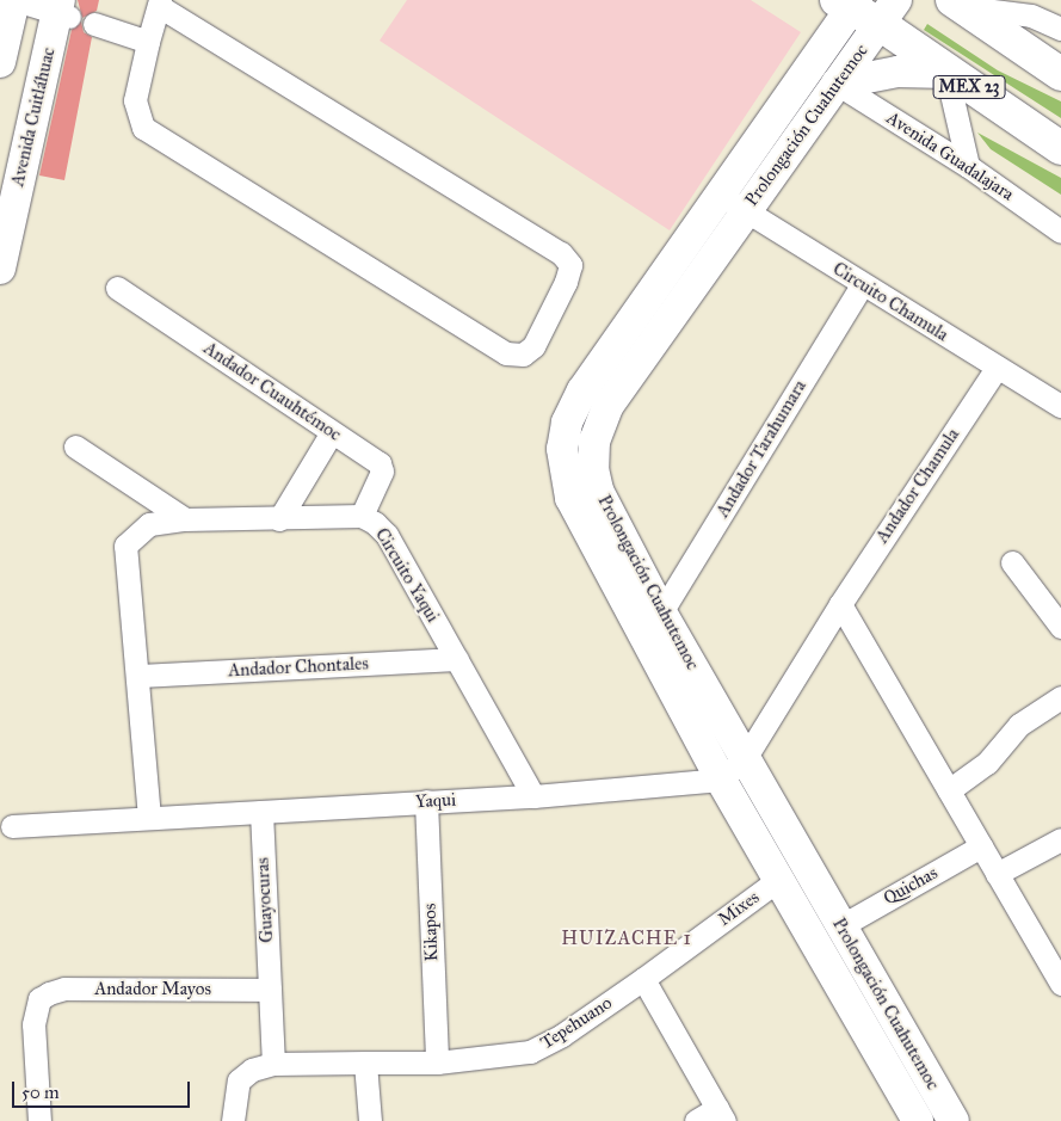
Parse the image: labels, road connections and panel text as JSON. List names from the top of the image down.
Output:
{
  "streets": {
    "main road": ["MEX 23"],
    "street": [
      "Avenida Cuitláhuac",
      "Prolongación Cuahutemoc",
      "Avenida Guadalajara",
      "Circuito Chamula",
      "Andador Cuauhtémoc",
      "Andador Tarahumara",
      "Andador Chamula",
      "Circuito Yaqui",
      "Andador Chontales",
      "Yaqui",
      "Quichas",
      "Guayocuras",
      "Mixes",
      "Kikapos",
      "Andador Mayos",
      "Tepehuano"
    ]
  },
  "crossings": [
    ["MEX 23", "Prolongación Cuahutemoc"],
    ["Prolongación Cuahutemoc", "Avenida Guadalajara"],
    ["Prolongación Cuahutemoc", "Circuito Chamula"],
    ["Prolongación Cuahutemoc", "Andador Tarahumara"],
    ["Prolongación Cuahutemoc", "Andador Chamula"],
    ["Prolongación Cuahutemoc", "Yaqui"],
    ["Prolongación Cuahutemoc", "Quichas"],
    ["Prolongación Cuahutemoc", "Mixes"],
    ["Circuito Chamula", "Andador Tarahumara"],
    ["Circuito Chamula", "Andador Chamula"],
    ["Andador Cuauhtémoc", "Circuito Yaqui"],
    ["Andador Chamula", "Yaqui"],
    ["Circuito Yaqui", "Andador Chontales"],
    ["Circuito Yaqui", "Yaqui"],
    ["Yaqui", "Guayocuras"],
    ["Yaqui", "Kikapos"],
    ["Guayocuras", "Andador Mayos"],
    ["Guayocuras", "Tepehuano"],
    ["Mixes", "Tepehuano"],
    ["Kikapos", "Tepehuano"]
  ],
  "districts": ["HUIZACHE 1"],
  "scale_bar": "50 m"
}
